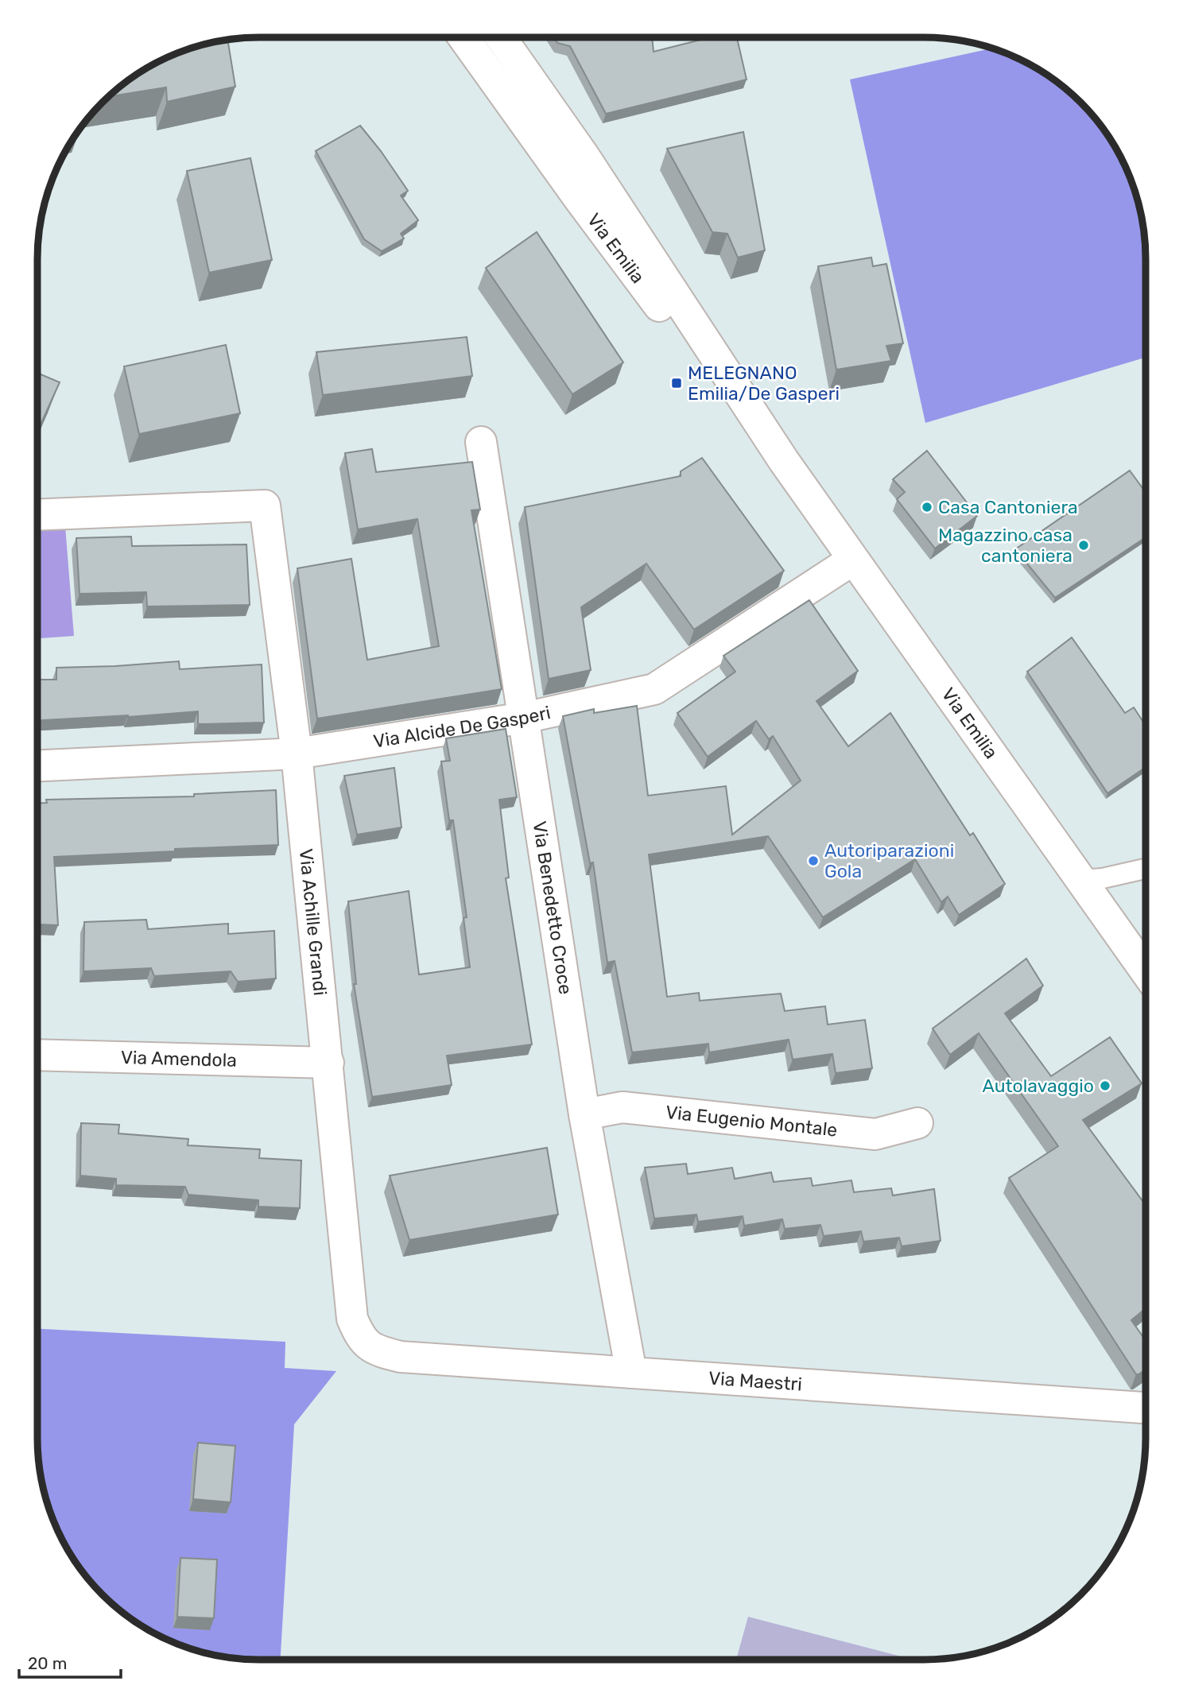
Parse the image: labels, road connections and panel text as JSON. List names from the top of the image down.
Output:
{
  "streets": {
    "street": [
      "Via Emilia",
      "Via Alcide De Gasperi",
      "Via Benedetto Croce",
      "Via Achille Grandi",
      "Via Amendola",
      "Via Eugenio Montale",
      "Via Maestri"
    ]
  },
  "crossings": [
    ["Via Emilia", "Via Alcide De Gasperi"],
    ["Via Alcide De Gasperi", "Via Benedetto Croce"],
    ["Via Alcide De Gasperi", "Via Achille Grandi"],
    ["Via Benedetto Croce", "Via Eugenio Montale"],
    ["Via Benedetto Croce", "Via Maestri"],
    ["Via Achille Grandi", "Via Amendola"],
    ["Via Achille Grandi", "Via Maestri"]
  ],
  "places": {
    "transit": ["MELEGNANO Emilia/De Gasperi"],
    "other": [
      "Casa Cantoniera",
      "Magazzino casa cantoniera",
      "Autoriparazioni Gola",
      "Autolavaggio"
    ]
  },
  "scale_bar": "20 m"
}
